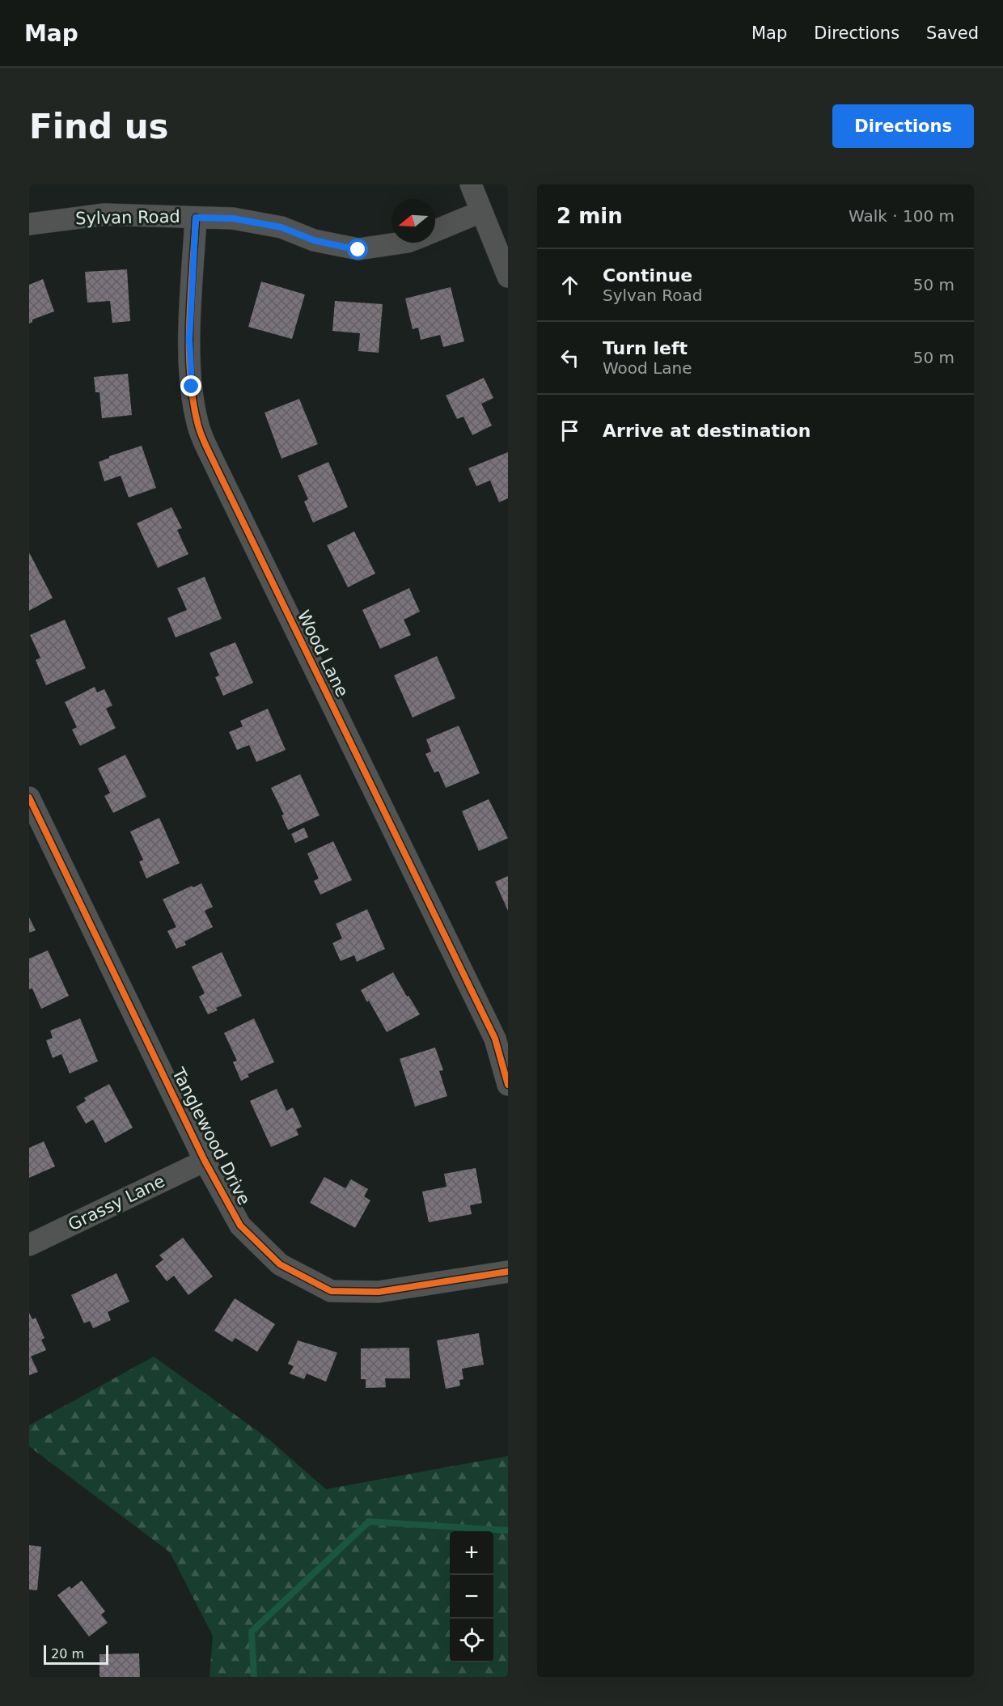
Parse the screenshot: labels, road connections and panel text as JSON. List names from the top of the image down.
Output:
{
  "streets": {
    "street": [
      "Sylvan Road",
      "Wood Lane",
      "Tanglewood Drive",
      "Grassy Lane"
    ]
  },
  "crossings": [
    ["Sylvan Road", "Wood Lane"],
    ["Tanglewood Drive", "Grassy Lane"]
  ],
  "scale_bar": "20 m",
  "north": "left",
  "page": {
    "header": "Map",
    "nav": ["Map", "Directions", "Saved"],
    "buttons": "Directions",
    "title": "Find us",
    "heading": ["2 min", "Walk · 100 m"],
    "list": [
      ["Continue", "Sylvan Road", "50 m"],
      ["Turn left", "Wood Lane", "50 m"],
      "Arrive at destination"
    ],
    "map_buttons": ["+", "−"],
    "scale": "20 m"
  }
}
